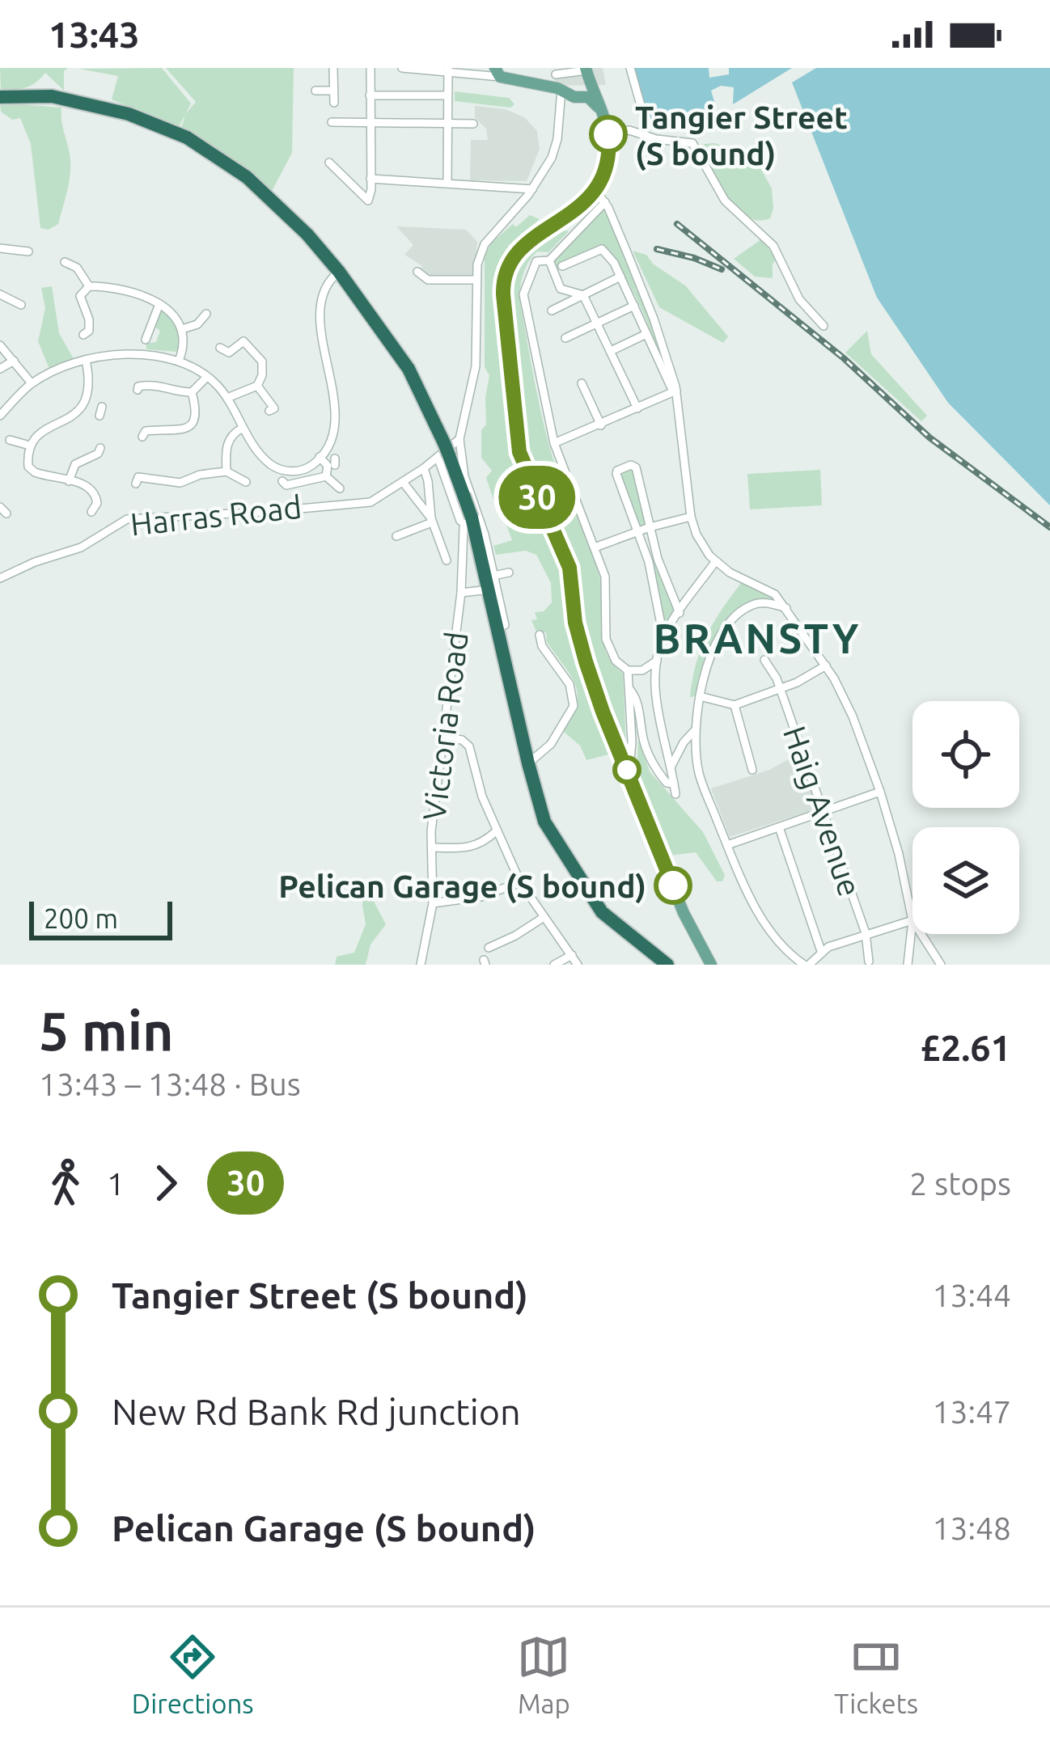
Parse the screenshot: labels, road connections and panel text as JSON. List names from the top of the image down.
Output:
{
  "streets": {
    "street": ["Harras Road", "Victoria Road", "Haig Avenue"]
  },
  "districts": ["BRANSTY"],
  "places": ["Tangier Street (S bound)", "Pelican Garage (S bound)"],
  "lines": ["bus line 30"],
  "scale_bar": "200 m",
  "page": {
    "status": "13:43",
    "on_map": "30",
    "scale": "200 m",
    "heading": ["5 min", "13:43 – 13:48 · Bus", "£2.61"],
    "legs": ["1", "30", "2 stops"],
    "list": [
      {
        "name": "Tangier Street (S bound)",
        "value": "13:44"
      },
      {
        "name": "New Rd Bank Rd junction",
        "value": "13:47"
      },
      {
        "name": "Pelican Garage (S bound)",
        "value": "13:48"
      }
    ],
    "tabs": ["Directions", "Map", "Tickets"]
  }
}
